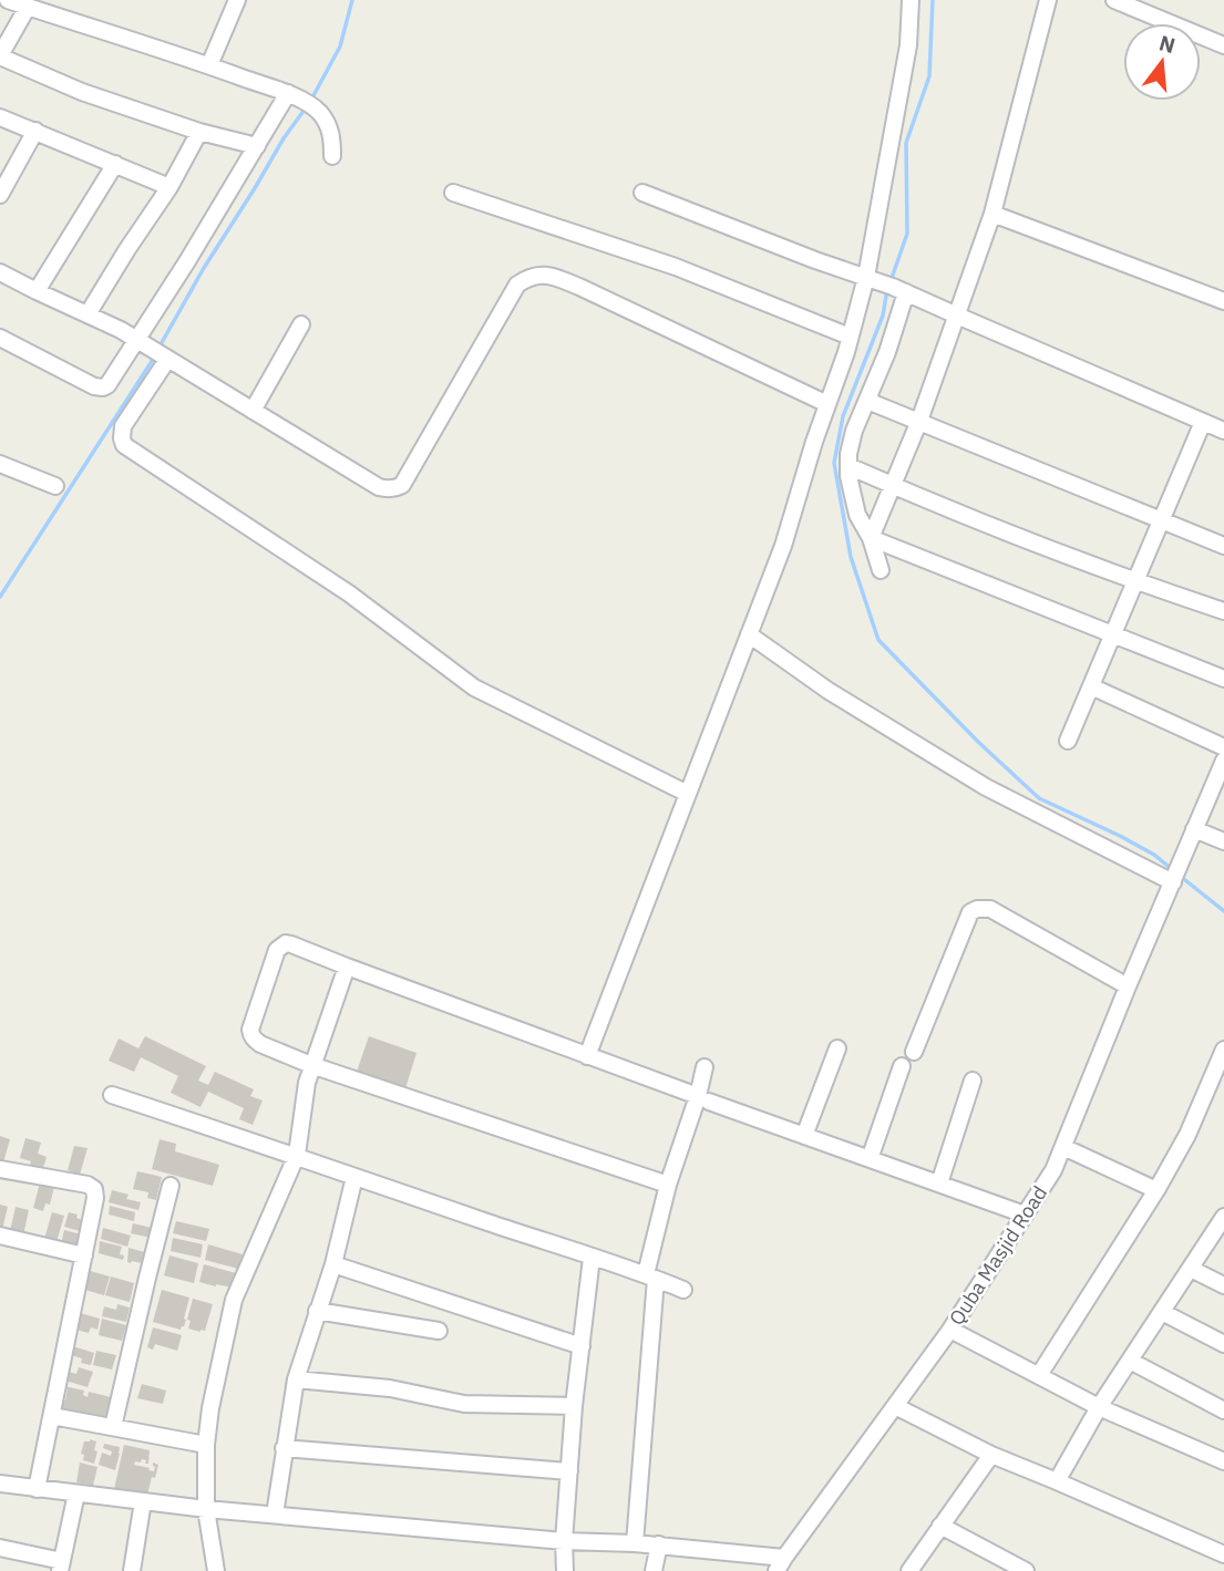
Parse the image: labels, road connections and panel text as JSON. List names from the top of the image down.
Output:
{
  "streets": {
    "street": ["Quba Masjid Road"]
  },
  "north": "top"
}
